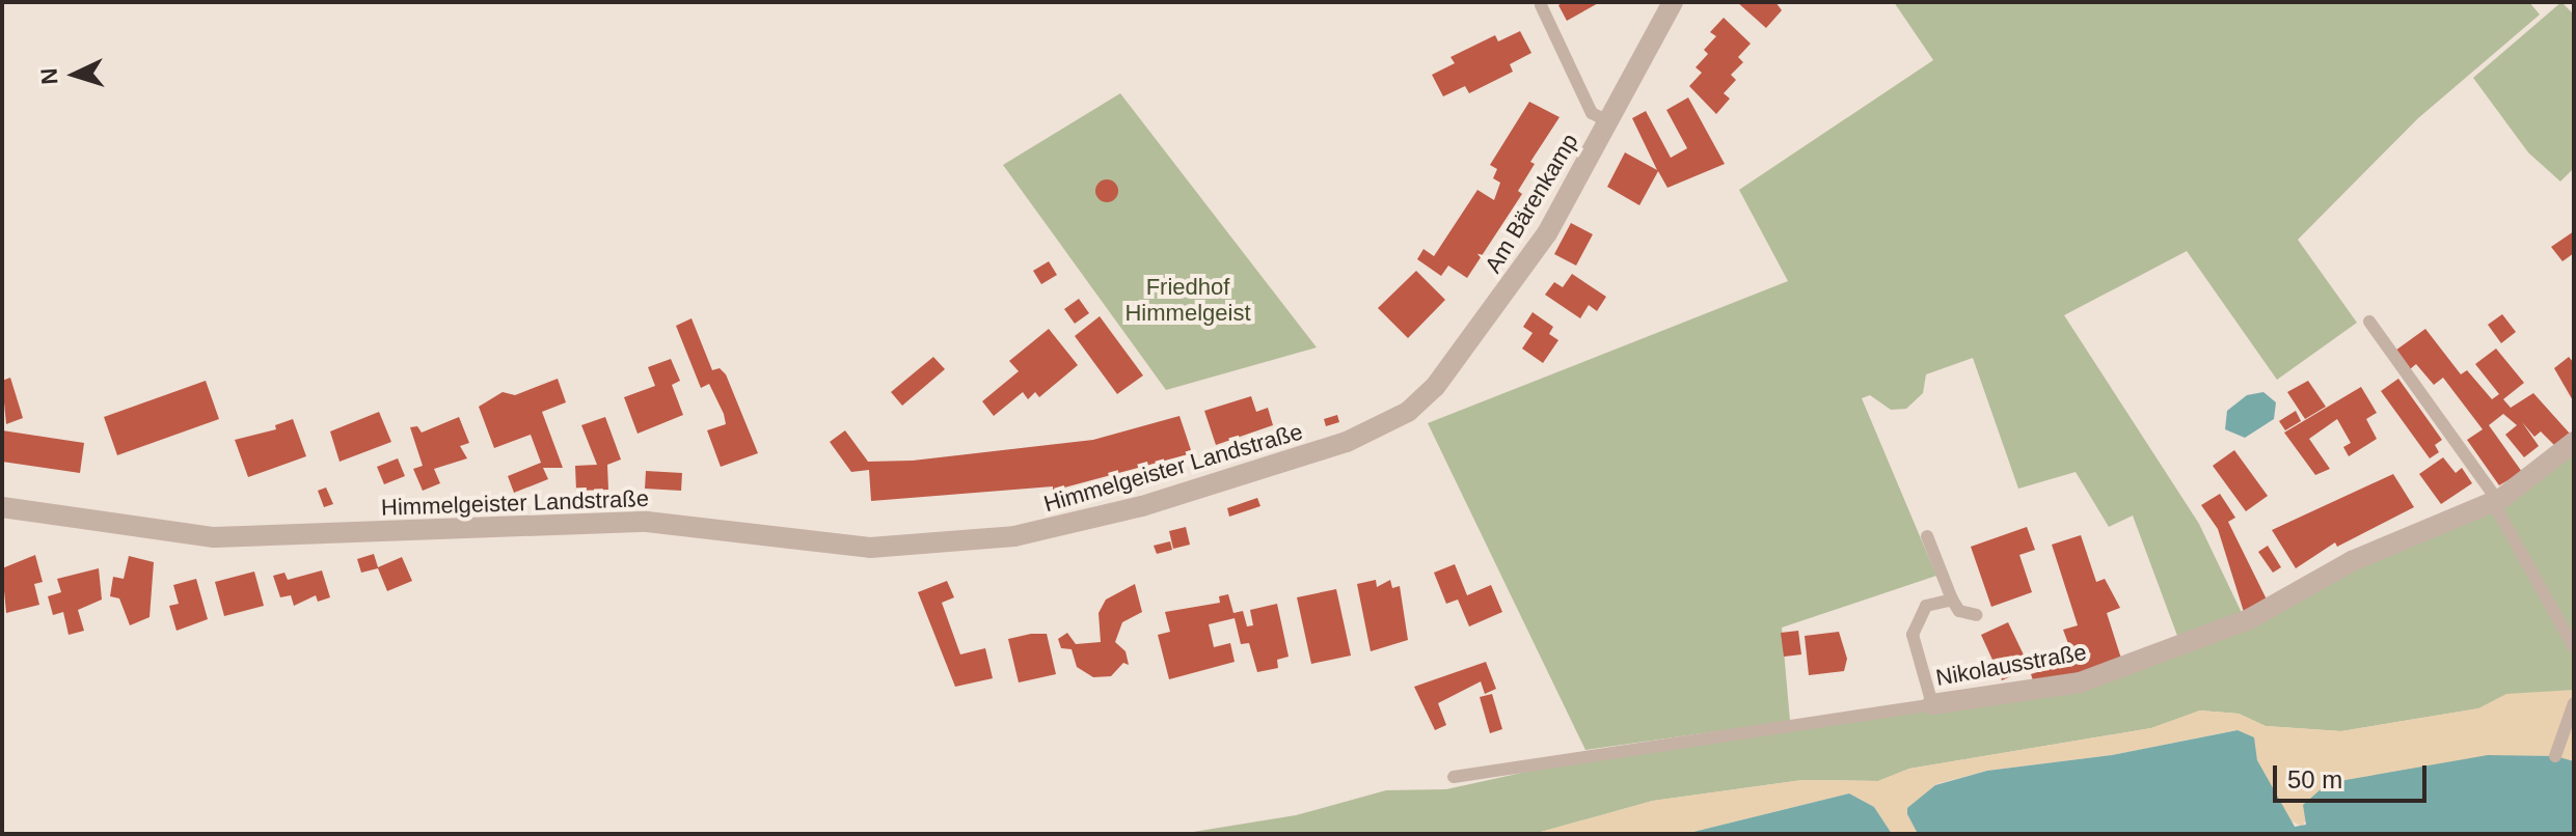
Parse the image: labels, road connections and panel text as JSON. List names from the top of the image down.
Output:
{
  "streets": {
    "street": ["Am Bärenkamp", "Himmelgeister Landstraße", "Nikolausstraße"]
  },
  "crossings": [
    ["Am Bärenkamp", "Himmelgeister Landstraße"]
  ],
  "parks": ["Friedhof Himmelgeist"],
  "scale_bar": "50 m",
  "north": "left"
}
